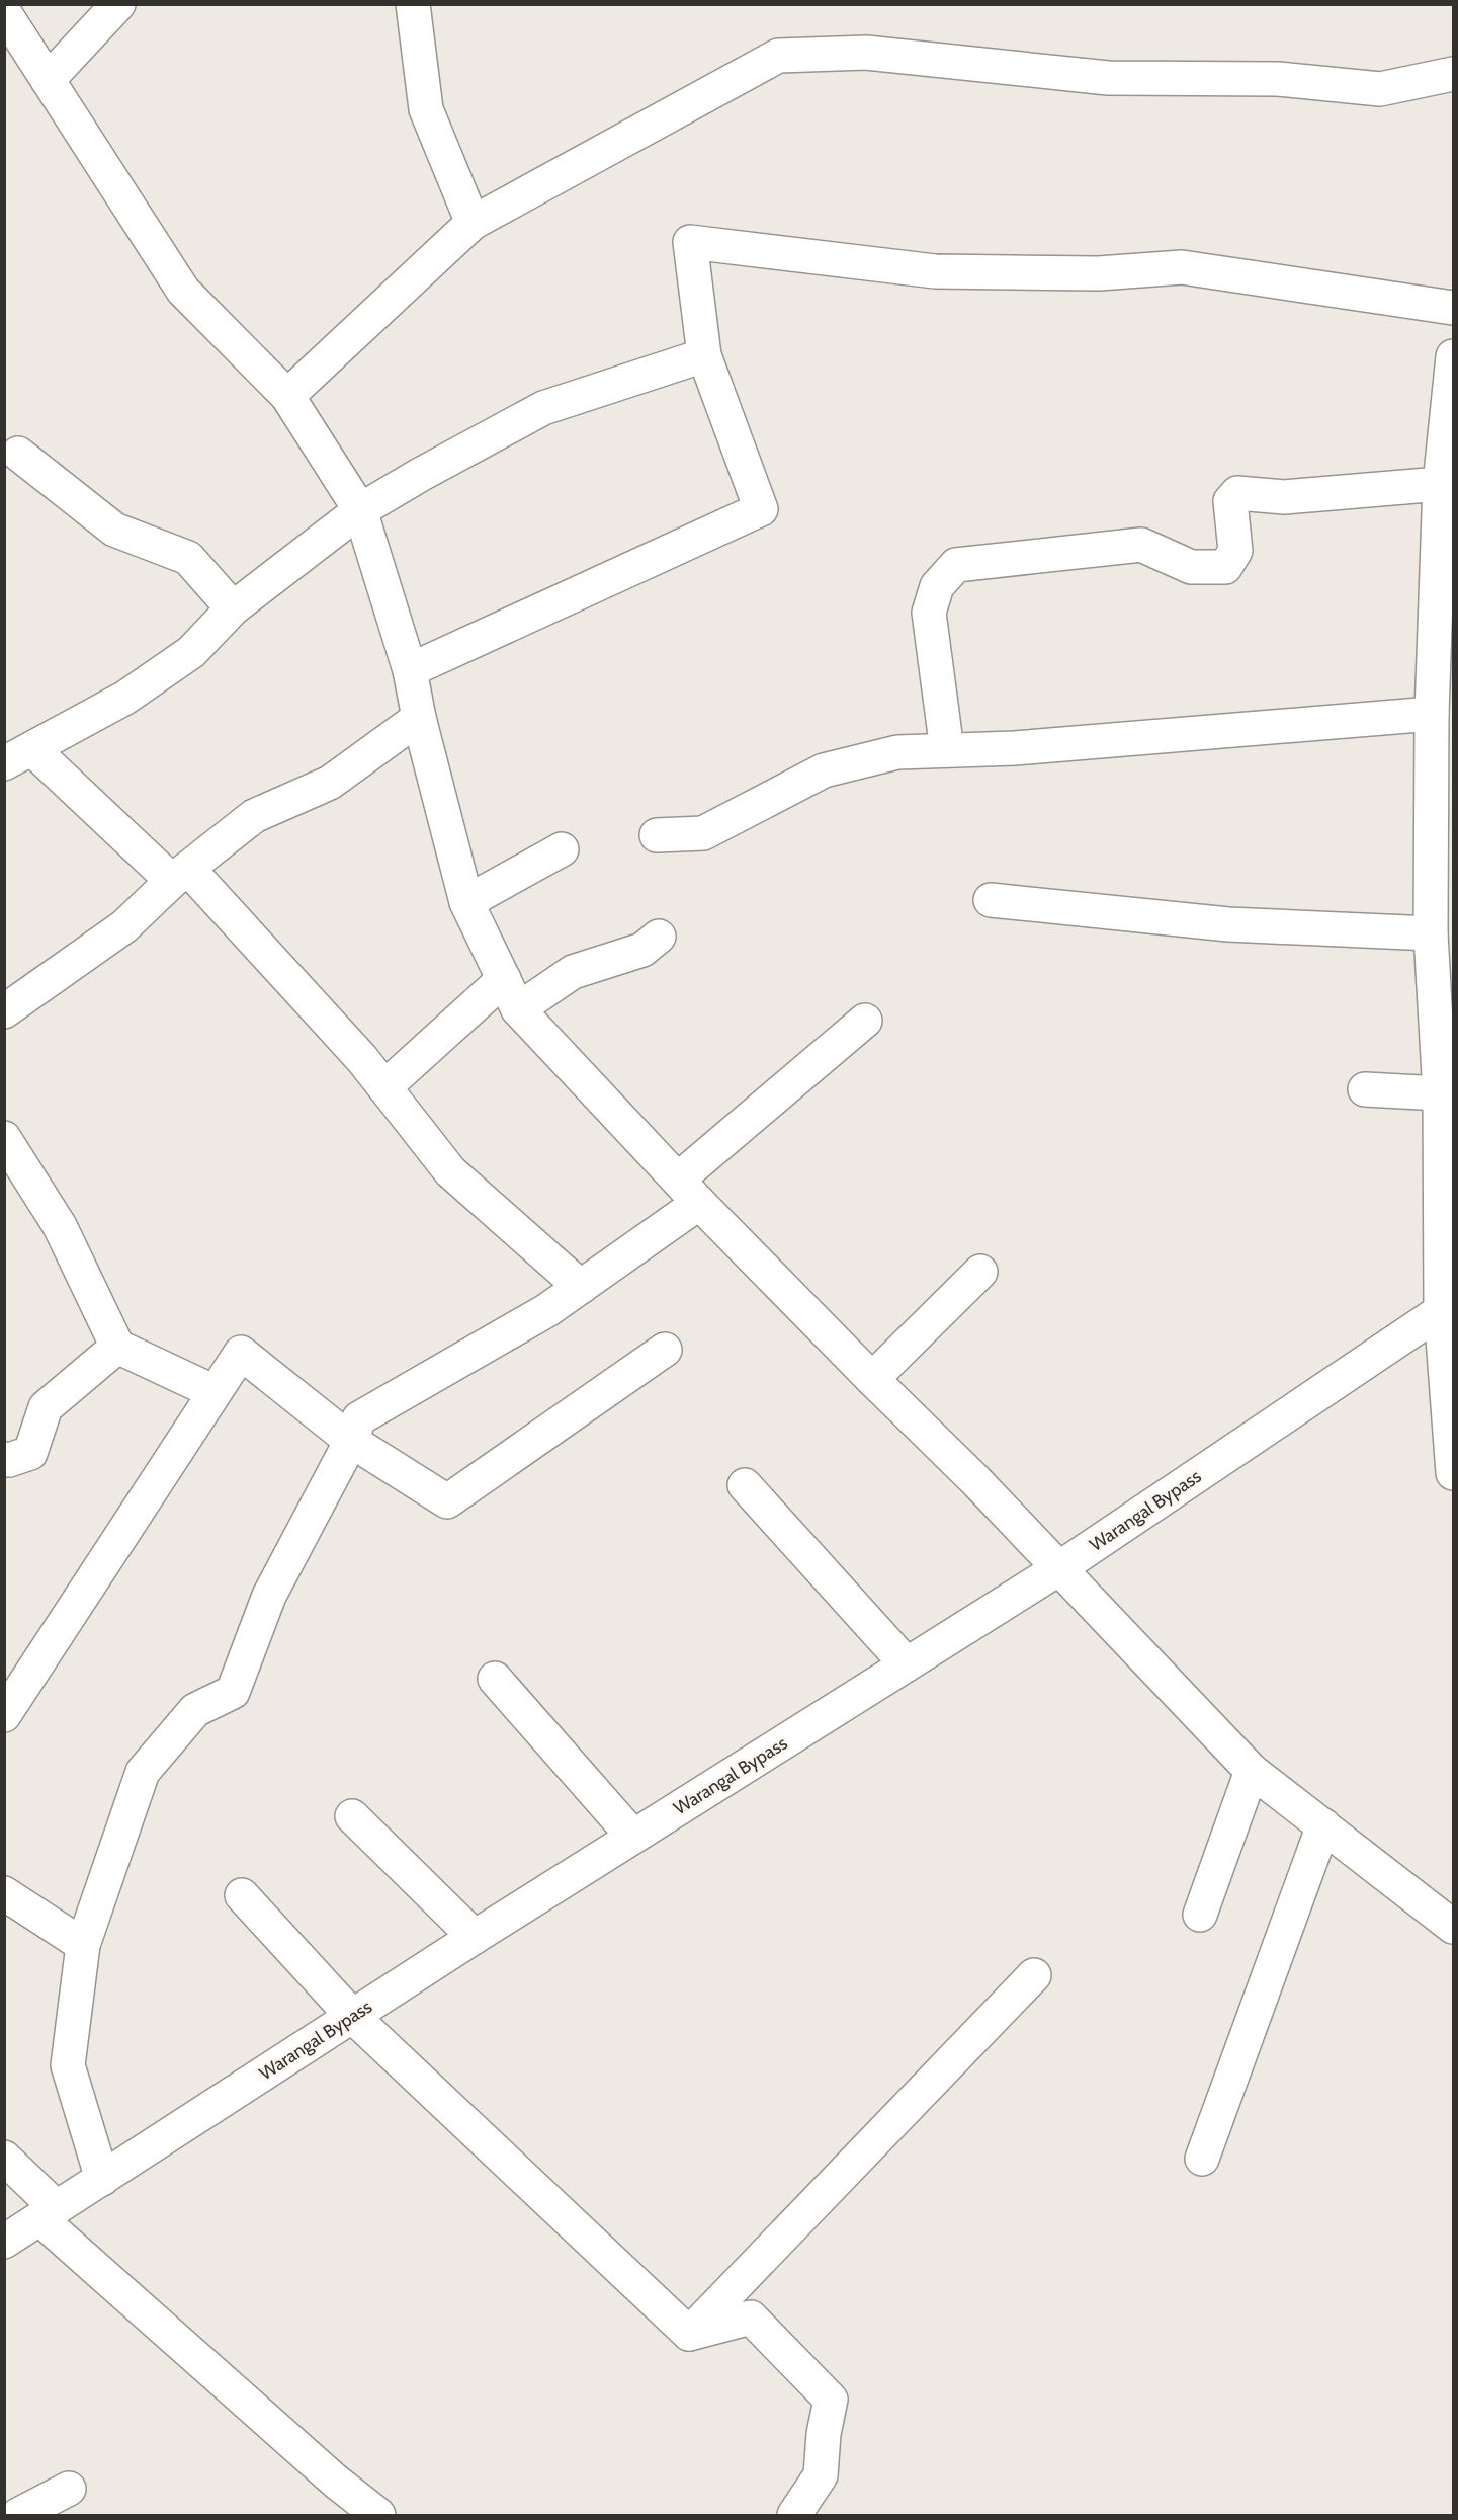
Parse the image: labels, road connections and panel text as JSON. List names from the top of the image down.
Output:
{
  "streets": {
    "street": ["Warangal Bypass"]
  }
}
